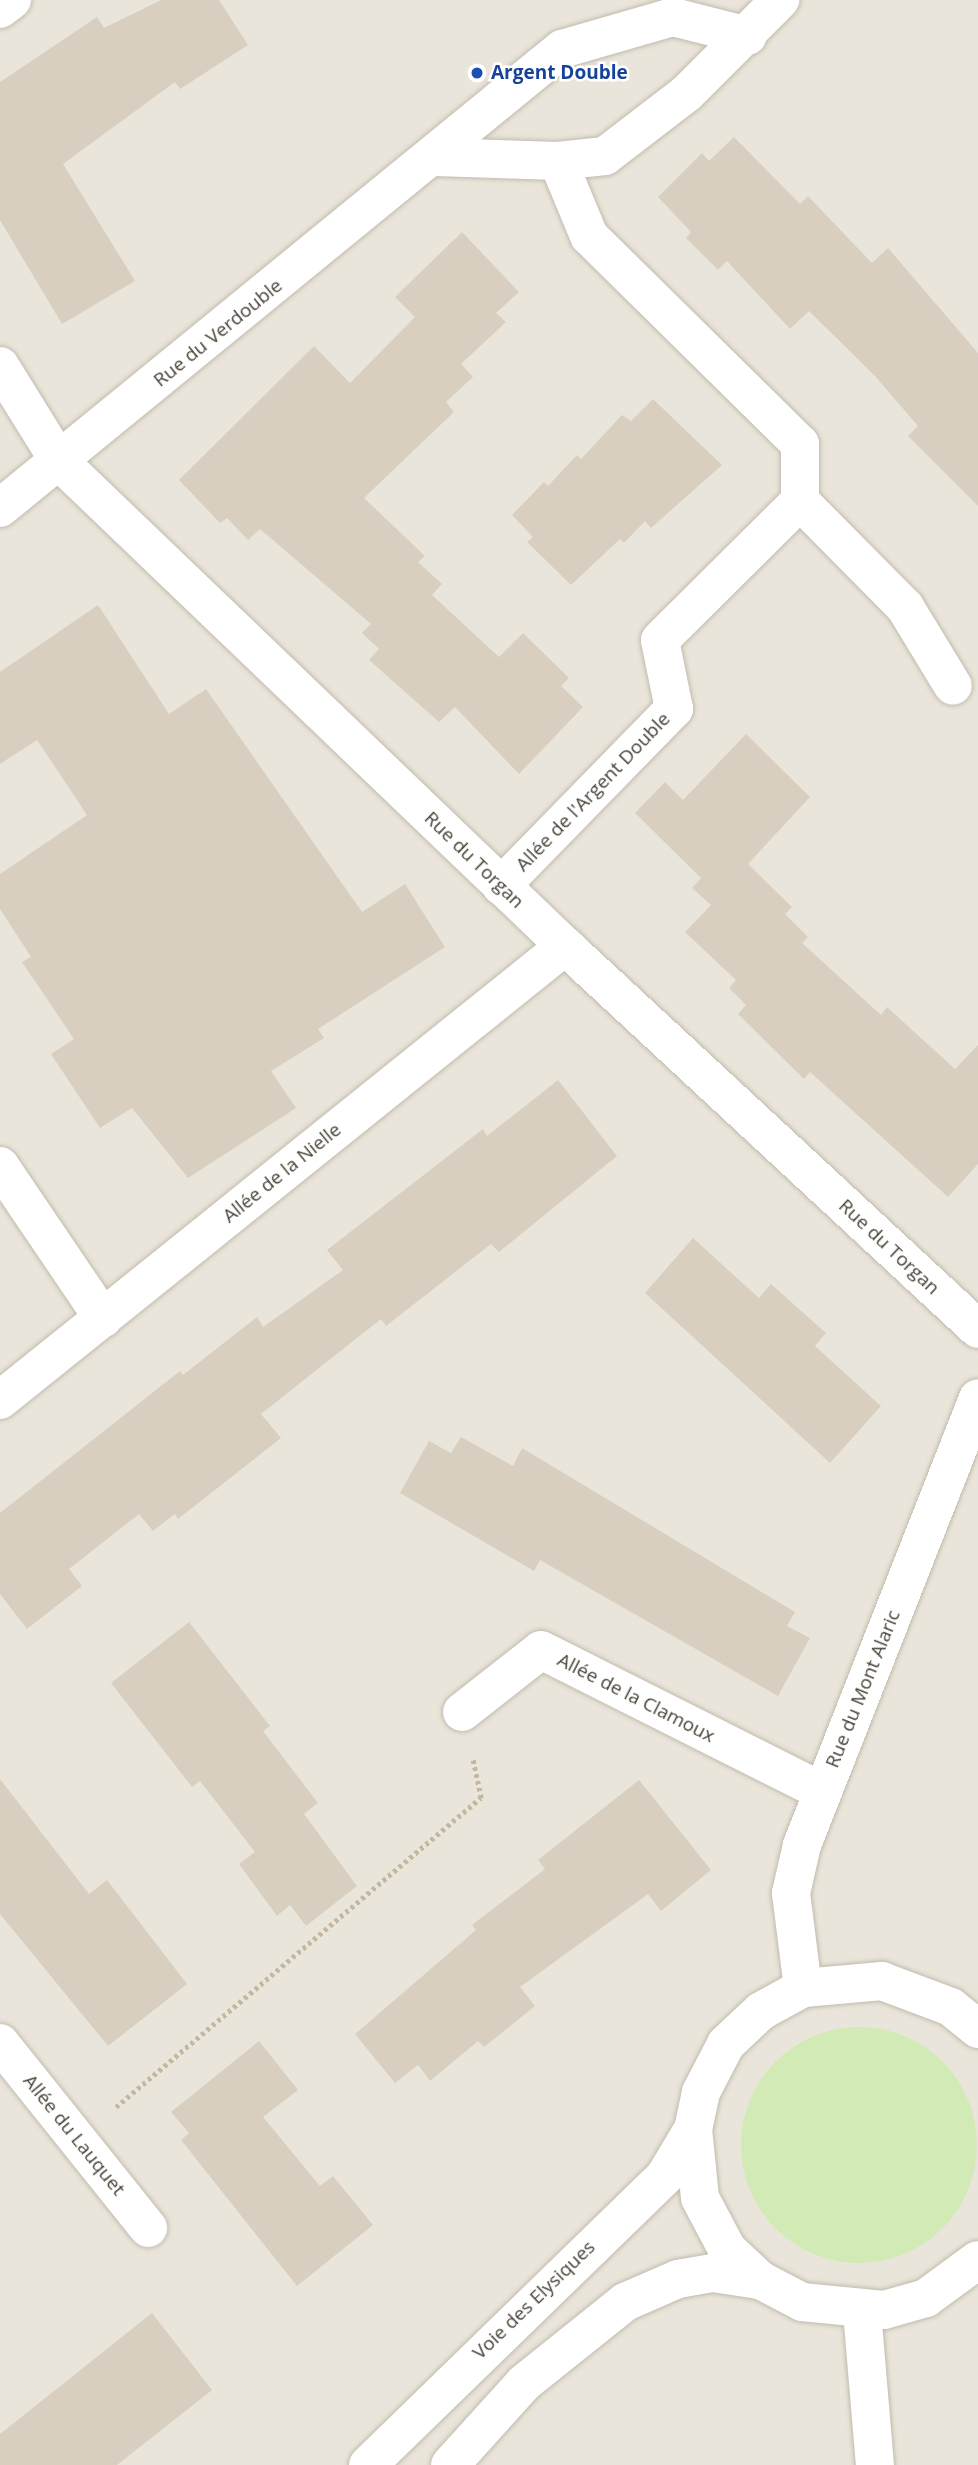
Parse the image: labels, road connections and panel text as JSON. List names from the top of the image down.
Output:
{
  "streets": {
    "street": [
      "Rue du Verdouble",
      "Allée de l'Argent Double",
      "Rue du Torgan",
      "Allée de la Nielle",
      "Rue du Mont Alaric",
      "Allée de la Clamoux",
      "Allée du Lauquet",
      "Voie des Elysiques"
    ]
  },
  "crossings": [
    ["Rue du Verdouble", "Rue du Torgan"],
    ["Allée de l'Argent Double", "Rue du Torgan"],
    ["Rue du Torgan", "Allée de la Nielle"],
    ["Rue du Mont Alaric", "Allée de la Clamoux"]
  ],
  "places": ["Argent Double"]
}
